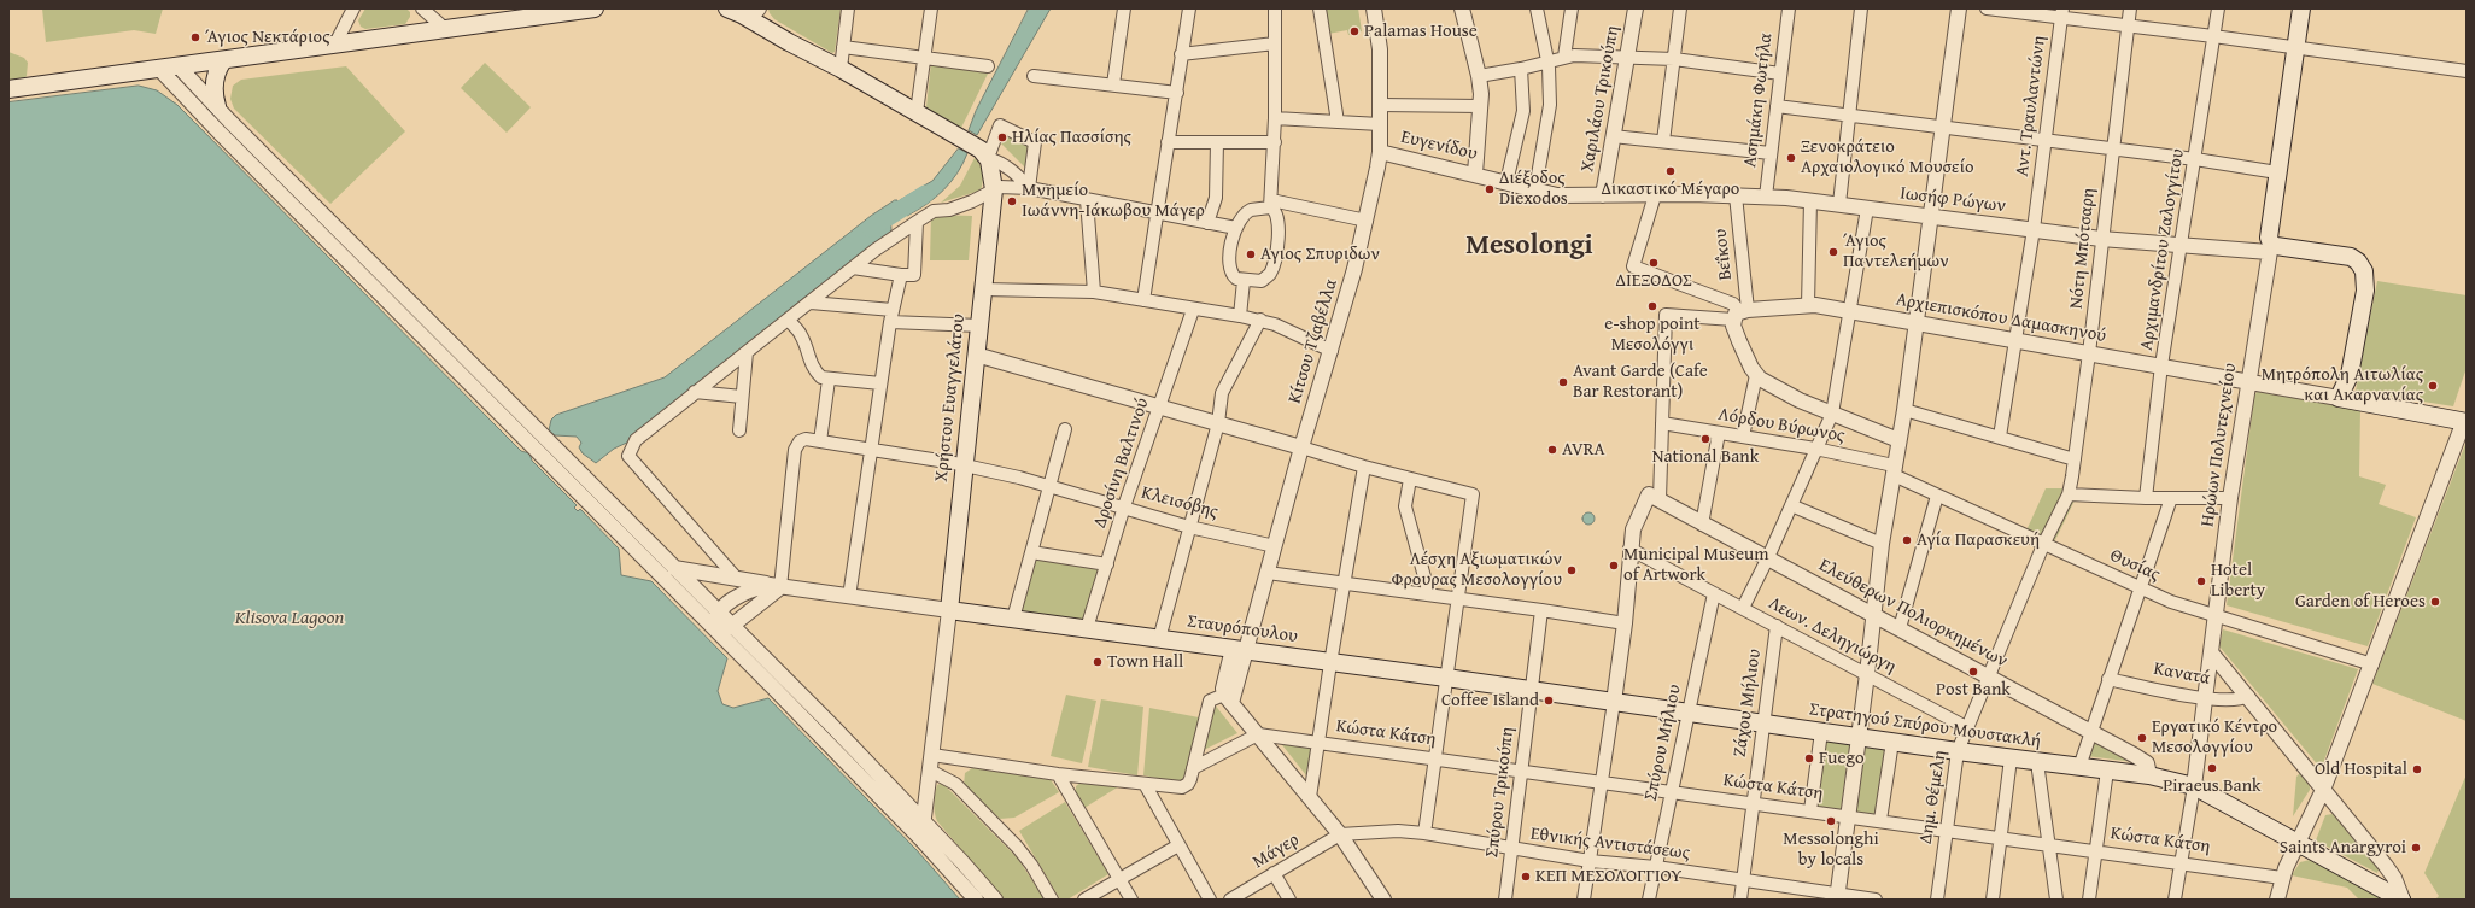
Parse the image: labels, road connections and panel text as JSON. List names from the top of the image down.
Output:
{
  "streets": {
    "main road": ["Χρήστου Ευαγγελάτου", "Σταυρόπουλου", "Στρατηγού Σπύρου Μουστακλή"],
    "street": [
      "Χαριλάου Τρικούπη",
      "Ασημάκη Φωτήλα",
      "Αντ. Τραυλαντώνη",
      "Ευγενίδου",
      "Ιωσήφ Ρώγων",
      "Νότη Μπότσαρη",
      "Αρχιμανδρίτου Ζαλογγίτου",
      "Βεΐκου",
      "Αρχιεπισκόπου Δαμασκηνού",
      "Κίτσου Τζαβέλλα",
      "Λόρδου Βύρωνος",
      "Ηρώων Πολυτεχνείου",
      "Δροσίνη Βαλτινού",
      "Κλεισόβης",
      "Θυσίας",
      "Ελεύθερων Πολιορκημένων",
      "Λεων. Δεληγιώργη",
      "Κανατά",
      "Ζάχου Μήλιου",
      "Κώστα Κάτση",
      "Σπύρου Μήλιου",
      "Σπύρου Τρικούπη",
      "Δημ. Θέμελη",
      "Εθνικής Αντιστάσεως",
      "Μάγερ"
    ]
  },
  "crossings": [
    ["Χαριλάου Τρικούπη", "Ευγενίδου"],
    ["Χαριλάου Τρικούπη", "Ιωσήφ Ρώγων"],
    ["Ασημάκη Φωτήλα", "Ιωσήφ Ρώγων"],
    ["Αντ. Τραυλαντώνη", "Ιωσήφ Ρώγων"],
    ["Αντ. Τραυλαντώνη", "Αρχιεπισκόπου Δαμασκηνού"],
    ["Ευγενίδου", "Ιωσήφ Ρώγων"],
    ["Ευγενίδου", "Κίτσου Τζαβέλλα"],
    ["Ιωσήφ Ρώγων", "Νότη Μπότσαρη"],
    ["Ιωσήφ Ρώγων", "Αρχιμανδρίτου Ζαλογγίτου"],
    ["Ιωσήφ Ρώγων", "Βεΐκου"],
    ["Ιωσήφ Ρώγων", "Ηρώων Πολυτεχνείου"],
    ["Νότη Μπότσαρη", "Αρχιεπισκόπου Δαμασκηνού"],
    ["Νότη Μπότσαρη", "Θυσίας"],
    ["Νότη Μπότσαρη", "Ελεύθερων Πολιορκημένων"],
    ["Νότη Μπότσαρη", "Δημ. Θέμελη"],
    ["Αρχιμανδρίτου Ζαλογγίτου", "Αρχιεπισκόπου Δαμασκηνού"],
    ["Βεΐκου", "Αρχιεπισκόπου Δαμασκηνού"],
    ["Αρχιεπισκόπου Δαμασκηνού", "Ηρώων Πολυτεχνείου"],
    ["Κίτσου Τζαβέλλα", "Κλεισόβης"],
    ["Κίτσου Τζαβέλλα", "Σταυρόπουλου"],
    ["Χρήστου Ευαγγελάτου", "Κλεισόβης"],
    ["Χρήστου Ευαγγελάτου", "Σταυρόπουλου"],
    ["Λόρδου Βύρωνος", "Θυσίας"],
    ["Ηρώων Πολυτεχνείου", "Θυσίας"],
    ["Ηρώων Πολυτεχνείου", "Κανατά"],
    ["Ηρώων Πολυτεχνείου", "Στρατηγού Σπύρου Μουστακλή"],
    ["Δροσίνη Βαλτινού", "Κλεισόβης"],
    ["Δροσίνη Βαλτινού", "Σταυρόπουλου"],
    ["Ελεύθερων Πολιορκημένων", "Στρατηγού Σπύρου Μουστακλή"],
    ["Ελεύθερων Πολιορκημένων", "Δημ. Θέμελη"],
    ["Σταυρόπουλου", "Στρατηγού Σπύρου Μουστακλή"],
    ["Σταυρόπουλου", "Σπύρου Τρικούπη"],
    ["Λεων. Δεληγιώργη", "Ζάχου Μήλιου"],
    ["Λεων. Δεληγιώργη", "Σπύρου Μήλιου"],
    ["Λεων. Δεληγιώργη", "Δημ. Θέμελη"],
    ["Ζάχου Μήλιου", "Στρατηγού Σπύρου Μουστακλή"],
    ["Ζάχου Μήλιου", "Κώστα Κάτση"],
    ["Ζάχου Μήλιου", "Εθνικής Αντιστάσεως"],
    ["Στρατηγού Σπύρου Μουστακλή", "Σπύρου Μήλιου"],
    ["Στρατηγού Σπύρου Μουστακλή", "Σπύρου Τρικούπη"],
    ["Στρατηγού Σπύρου Μουστακλή", "Δημ. Θέμελη"],
    ["Κώστα Κάτση", "Σπύρου Μήλιου"],
    ["Κώστα Κάτση", "Σπύρου Τρικούπη"],
    ["Κώστα Κάτση", "Δημ. Θέμελη"],
    ["Σπύρου Μήλιου", "Εθνικής Αντιστάσεως"],
    ["Σπύρου Τρικούπη", "Εθνικής Αντιστάσεως"],
    ["Εθνικής Αντιστάσεως", "Μάγερ"]
  ],
  "districts": ["Mesolongi"],
  "water": ["Klisova Lagoon"],
  "places": [
    "Palamas House",
    "Άγιος Νεκτάριος",
    "Ηλίας Πασσίσης",
    "Ξενοκράτειο Αρχαιολογικό Μουσείο",
    "Δικαστικό Μέγαρο",
    "Διέξοδος Diexodos",
    "Μνημείο Ιωάννη-Ιάκωβου Μάγερ",
    "Άγιος Παντελεήμων",
    "Αγιος Σπυριδων",
    "ΔΙΕΞΟΔΟΣ",
    "e-shop point Μεσολόγγι",
    "Avant Garde (Cafe Bar Restorant)",
    "Μητρόπολη Αιτωλίας και Ακαρνανίας",
    "National Bank",
    "AVRA",
    "Αγία Παρασκευή",
    "Municipal Museum of Artwork",
    "Λέσχη Αξιωματικών Φρουρας Μεσολογγίου",
    "Hotel Liberty",
    "Garden of Heroes",
    "Town Hall",
    "Post Bank",
    "Coffee Island",
    "Eργατικό Κέντρο Μεσολογγίου",
    "Fuego",
    "Piraeus Bank",
    "Old Hospital",
    "Messolonghi by locals",
    "Saints Anargyroi",
    "ΚΕΠ ΜΕΣΟΛΟΓΓΙΟΥ"
  ]
}
